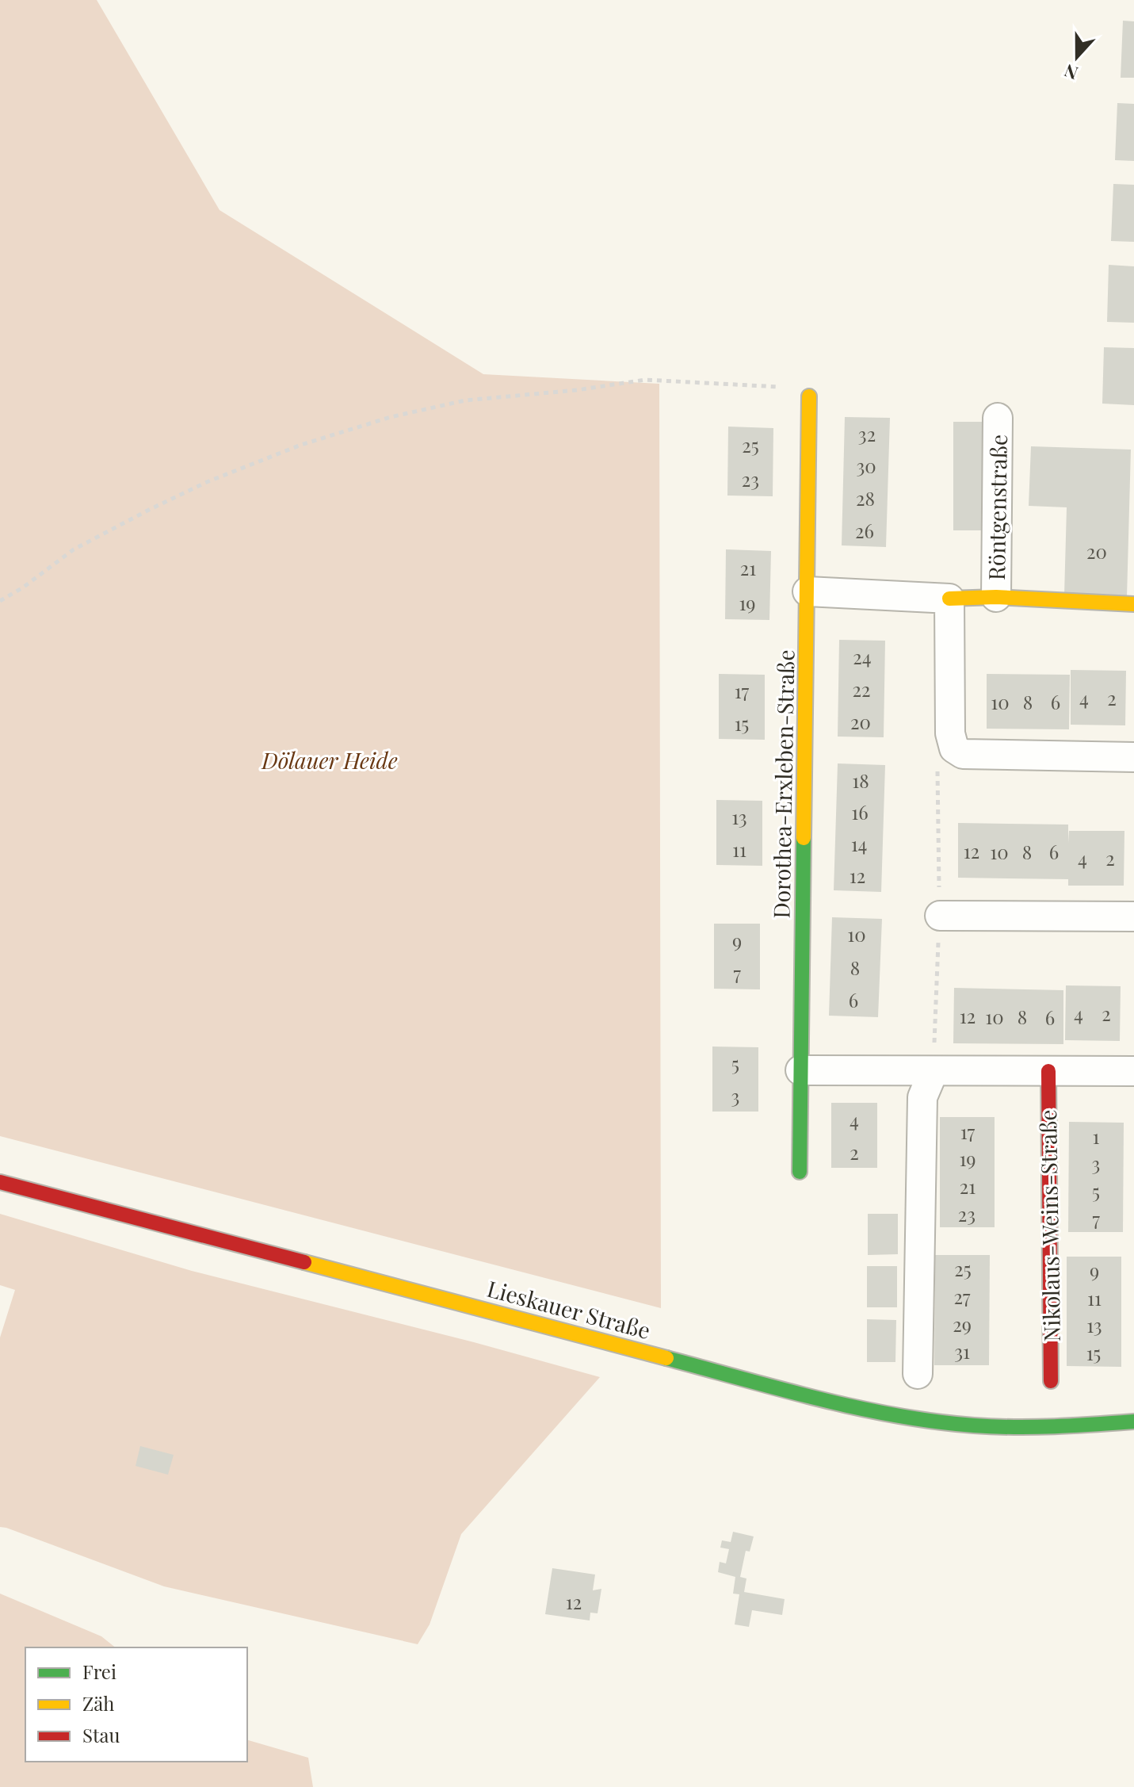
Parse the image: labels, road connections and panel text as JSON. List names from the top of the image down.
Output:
{
  "streets": {
    "street": [
      "Röntgenstraße",
      "Dorothea-Erxleben-Straße",
      "Nikolaus-Weins-Straße",
      "Lieskauer Straße"
    ]
  },
  "parks": ["Dölauer Heide"],
  "house_numbers": [
    "32",
    "25",
    "30",
    "23",
    "28",
    "26",
    "20",
    "21",
    "19",
    "24",
    "22",
    "17",
    "4",
    "2",
    "10",
    "8",
    "6",
    "20",
    "15",
    "18",
    "16",
    "13",
    "14",
    "11",
    "12",
    "10",
    "8",
    "6",
    "4",
    "2",
    "12",
    "10",
    "9",
    "8",
    "7",
    "6",
    "4",
    "2",
    "12",
    "10",
    "8",
    "6",
    "5",
    "3",
    "4",
    "17",
    "1",
    "2",
    "19",
    "3",
    "21",
    "5",
    "23",
    "7",
    "25",
    "9",
    "27",
    "11",
    "29",
    "13",
    "31",
    "15",
    "12"
  ],
  "legend": ["Frei", "Zäh", "Stau"],
  "north": "bottom"
}
